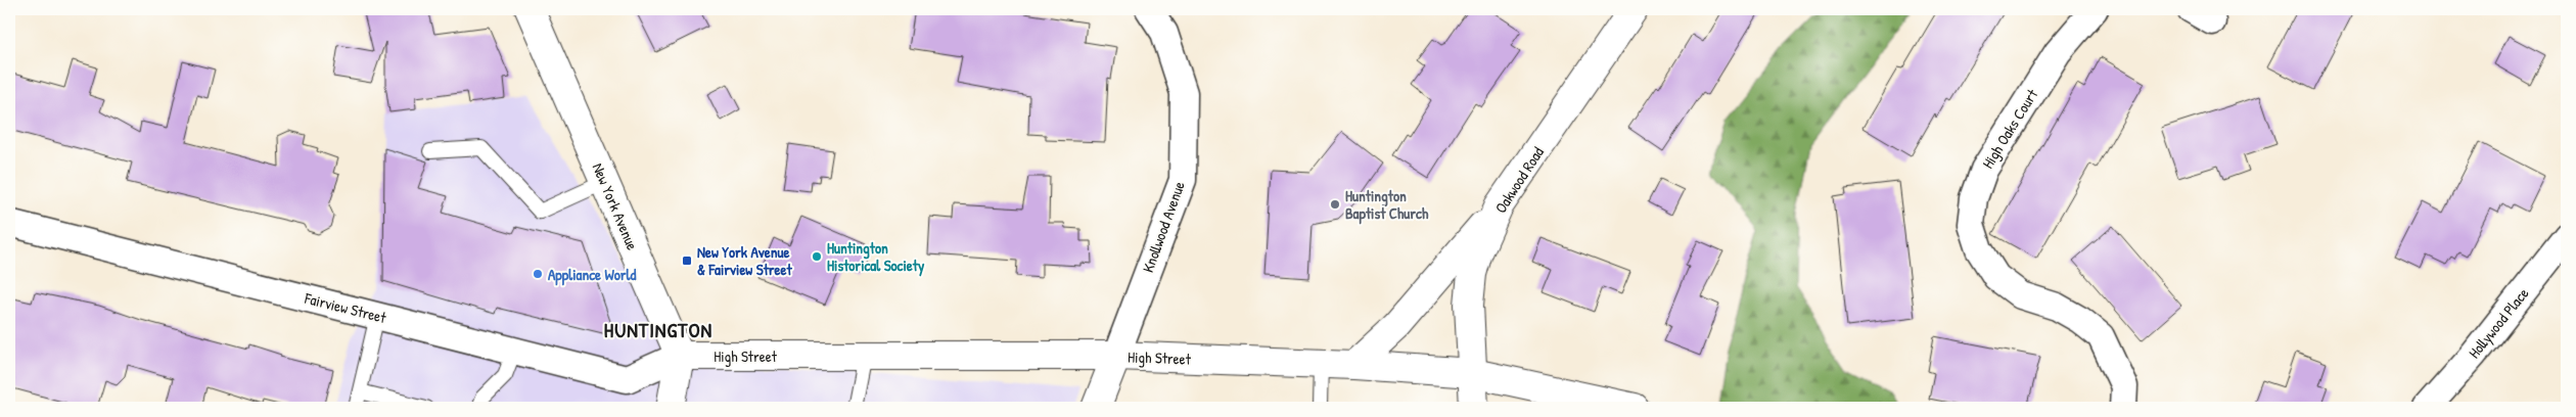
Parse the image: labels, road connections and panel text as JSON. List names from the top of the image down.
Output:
{
  "streets": {
    "main road": ["Oakwood Road", "New York Avenue", "High Street"],
    "street": [
      "High Oaks Court",
      "Knollwood Avenue",
      "Fairview Street",
      "Hollywood Place"
    ]
  },
  "crossings": [
    ["Oakwood Road", "High Street"],
    ["New York Avenue", "Fairview Street"],
    ["New York Avenue", "High Street"],
    ["Knollwood Avenue", "High Street"],
    ["Fairview Street", "High Street"]
  ],
  "districts": ["HUNTINGTON"],
  "places": {
    "other": ["Huntington Baptist Church", "Huntington Historical Society", "Appliance World"],
    "transit": ["New York Avenue & Fairview Street"]
  }
}
